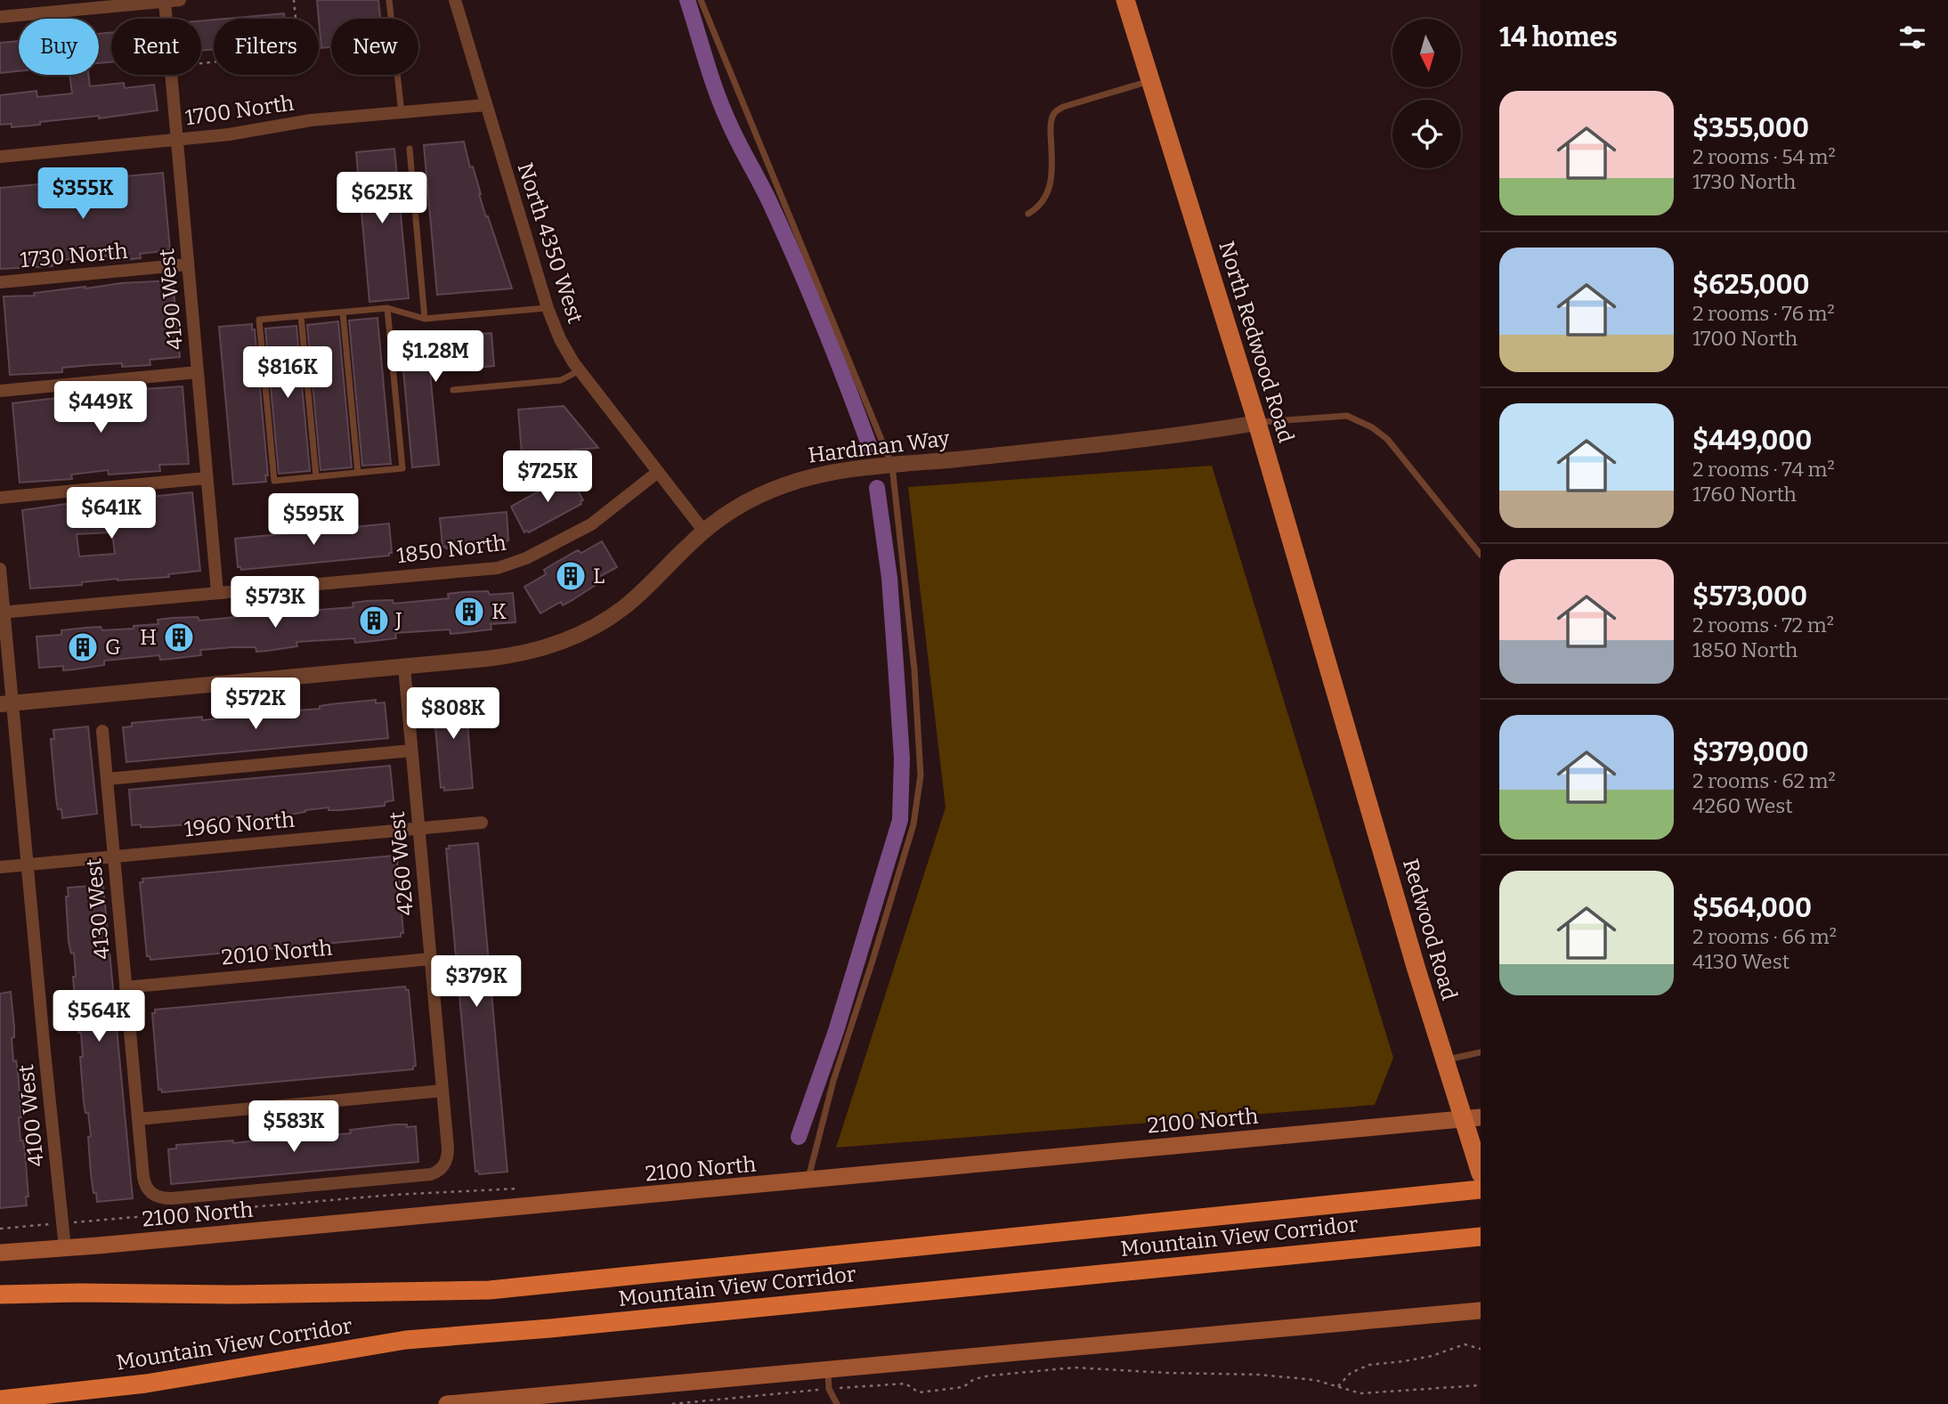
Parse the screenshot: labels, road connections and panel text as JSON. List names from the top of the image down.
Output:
{
  "streets": {
    "highway": ["Mountain View Corridor"],
    "main road": ["North Redwood Road", "Redwood Road", "2100 North"],
    "street": [
      "1700 North",
      "North 4350 West",
      "1730 North",
      "4190 West",
      "Hardman Way",
      "1850 North",
      "1960 North",
      "4260 West",
      "4130 West",
      "2010 North",
      "4100 West"
    ]
  },
  "crossings": [
    ["1700 North", "North 4350 West"],
    ["1700 North", "4190 West"],
    ["North 4350 West", "Hardman Way"],
    ["North 4350 West", "1850 North"],
    ["1730 North", "4190 West"],
    ["4190 West", "1850 North"],
    ["North Redwood Road", "Hardman Way"],
    ["North Redwood Road", "Redwood Road"],
    ["Hardman Way", "4260 West"],
    ["Hardman Way", "4100 West"],
    ["1850 North", "4100 West"],
    ["1960 North", "4260 West"],
    ["1960 North", "4130 West"],
    ["1960 North", "4100 West"],
    ["4260 West", "4130 West"],
    ["4260 West", "2010 North"],
    ["4130 West", "2010 North"],
    ["Redwood Road", "2100 North"],
    ["4100 West", "2100 North"]
  ],
  "places": {
    "building": [
      "L",
      "K",
      "J",
      "H",
      "G"
    ]
  },
  "north": "bottom",
  "page": {
    "heading": "14 homes",
    "chip": [
      "Buy",
      "Rent",
      "Filters",
      "New"
    ],
    "list": [
      {
        "name": "$355,000",
        "note": "2 rooms · 54 m² · 1730 North"
      },
      {
        "name": "$625,000",
        "note": "2 rooms · 76 m² · 1700 North"
      },
      {
        "name": "$449,000",
        "note": "2 rooms · 74 m² · 1760 North"
      },
      {
        "name": "$573,000",
        "note": "2 rooms · 72 m² · 1850 North"
      },
      {
        "name": "$379,000",
        "note": "2 rooms · 62 m² · 4260 West"
      },
      {
        "name": "$564,000",
        "note": "2 rooms · 66 m² · 4130 West"
      }
    ],
    "price": [
      "$355K",
      "$625K",
      "$1.28M",
      "$816K",
      "$449K",
      "$725K",
      "$641K",
      "$595K",
      "$573K",
      "$572K",
      "$808K",
      "$379K",
      "$564K",
      "$583K"
    ]
  }
}
